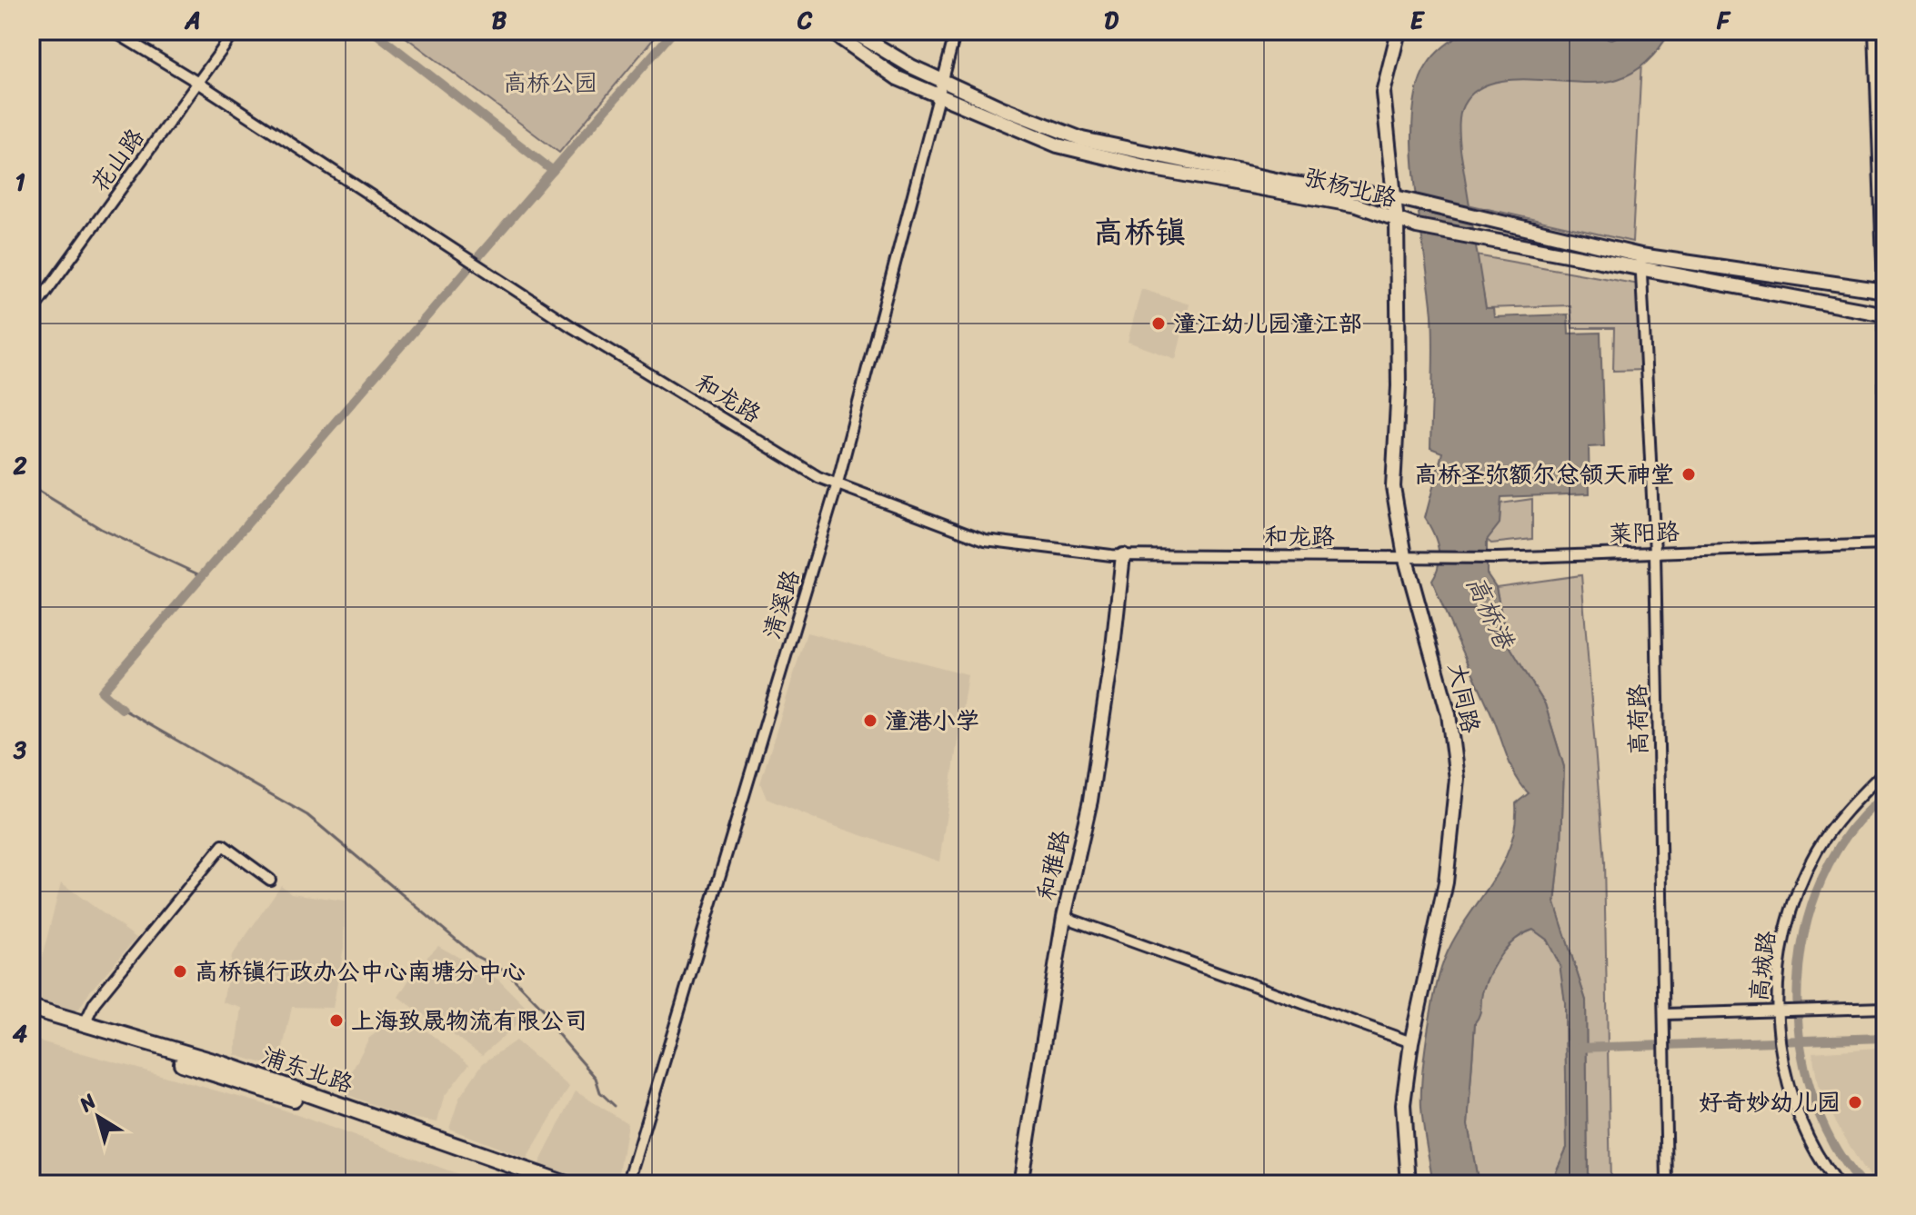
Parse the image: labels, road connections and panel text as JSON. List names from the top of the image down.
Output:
{
  "streets": {
    "main road": [
      "张杨北路",
      "大同路",
      "和雅路",
      "浦东北路"
    ],
    "street": [
      "花山路",
      "和龙路",
      "莱阳路",
      "清溪路",
      "高荷路",
      "高城路"
    ]
  },
  "crossings": [
    ["花山路", "和龙路"],
    ["张杨北路", "清溪路"],
    ["张杨北路", "大同路"],
    ["张杨北路", "高荷路"],
    ["和龙路", "莱阳路"],
    ["和龙路", "清溪路"],
    ["和龙路", "大同路"],
    ["和龙路", "和雅路"],
    ["莱阳路", "大同路"],
    ["莱阳路", "高荷路"]
  ],
  "districts": ["高桥镇"],
  "water": ["高桥港"],
  "parks": ["高桥公园"],
  "places": [
    "潼江幼儿园潼江部",
    "高桥圣弥额尔总领天神堂",
    "潼港小学",
    "高桥镇行政办公中心南塘分中心",
    "上海致晟物流有限公司",
    "好奇妙幼儿园"
  ],
  "north": "top left",
  "grid": {
    "columns": [
      "A",
      "B",
      "C",
      "D",
      "E",
      "F"
    ],
    "rows": [
      "1",
      "2",
      "3",
      "4"
    ]
  }
}
